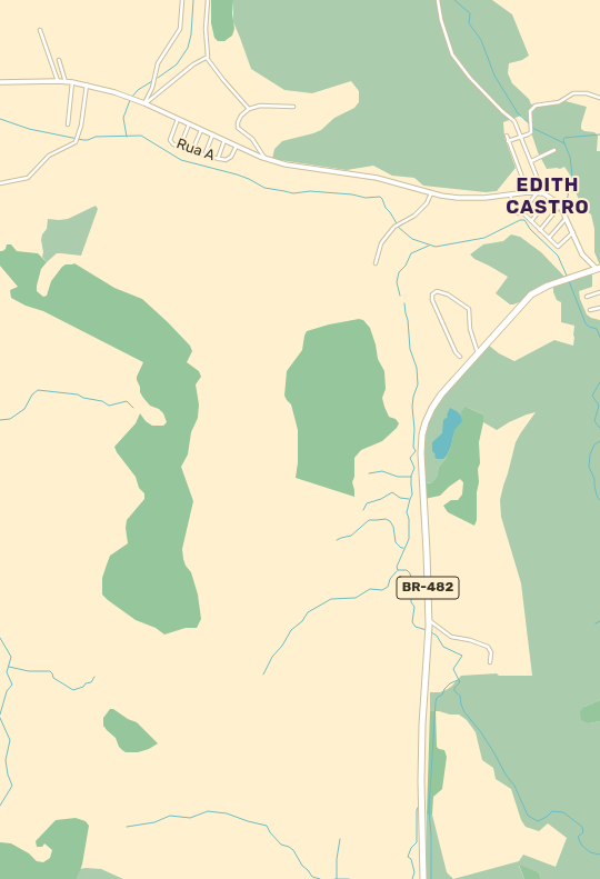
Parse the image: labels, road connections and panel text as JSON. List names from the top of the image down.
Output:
{
  "streets": {
    "highway": ["BR-482"],
    "street": ["Rua A"]
  },
  "districts": ["EDITH CASTRO"]
}
